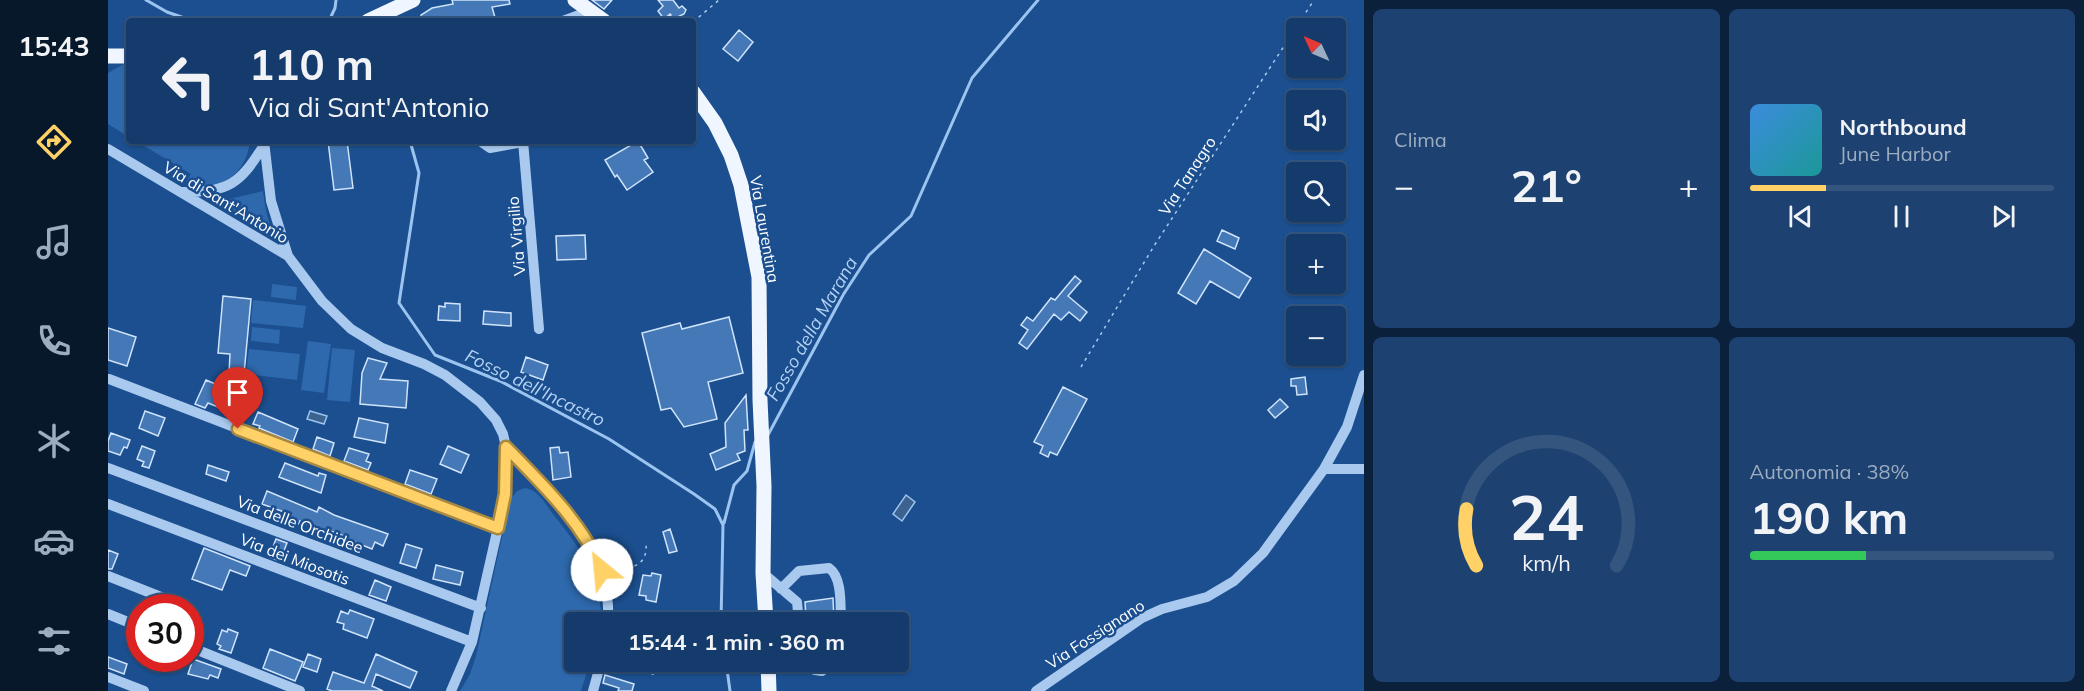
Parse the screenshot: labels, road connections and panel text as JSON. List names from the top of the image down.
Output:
{
  "streets": {
    "main road": ["Via Laurentina"],
    "street": [
      "Via di Sant'Antonio",
      "Via Virgilio",
      "Via delle Orchidee",
      "Via dei Miosotis",
      "Via Fossignano"
    ],
    "path": ["Via Tanagro"]
  },
  "crossings": [
    ["Via di Sant'Antonio", "Via delle Orchidee"],
    ["Via di Sant'Antonio", "Via dei Miosotis"]
  ],
  "water": ["Fosso della Marana", "Fosso dell'Incastro"],
  "north": "top left",
  "page": {
    "tabs": "15:43",
    "tile": [
      "Clima",
      ["Autonomia · 38%", "190 km"]
    ],
    "map_buttons": ["+", "−"],
    "turn": ["110 m", "Via di Sant'Antonio"],
    "song": ["Northbound", "June Harbor"],
    "heat": ["−", "21°", "+"],
    "limit": "30",
    "trip": "15:44 · 1 min · 360 m",
    "gauge": ["24", "km/h"]
  }
}
